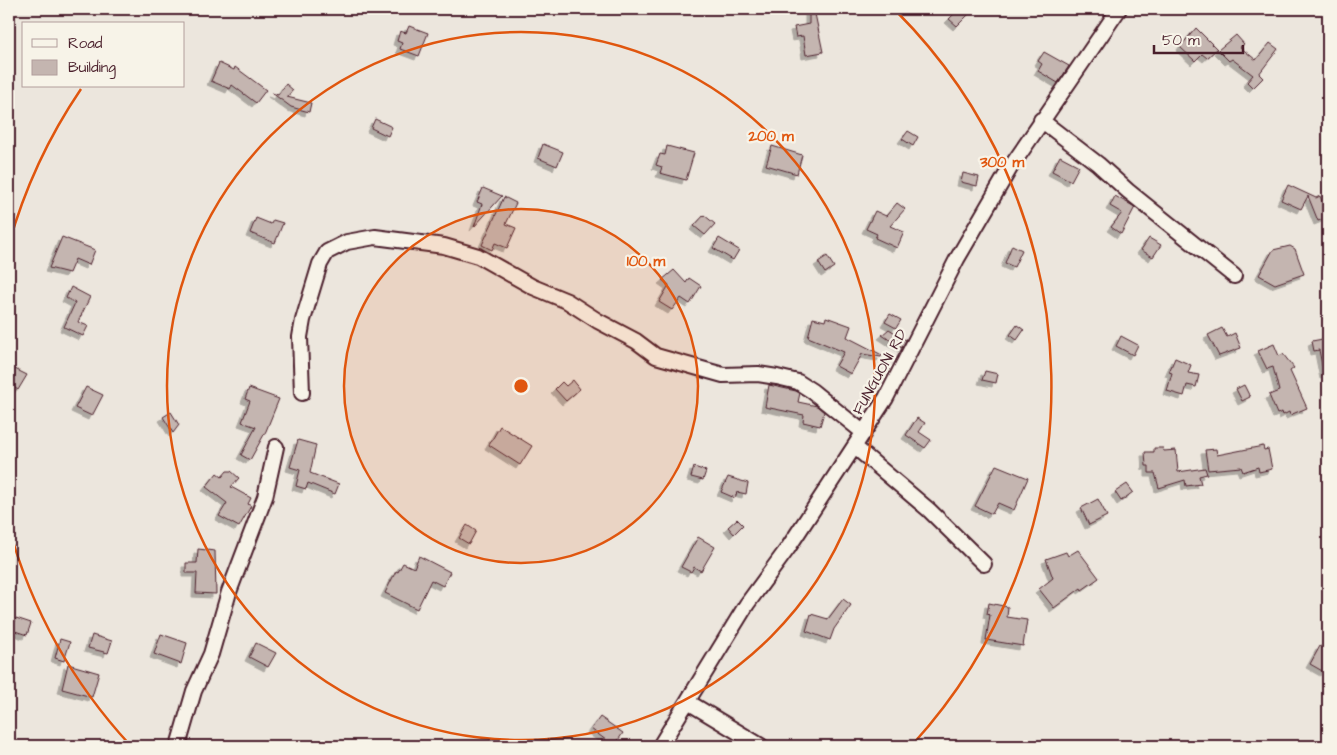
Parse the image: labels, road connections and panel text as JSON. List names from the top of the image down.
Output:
{
  "streets": {
    "street": ["FUNGUONI RD"]
  },
  "legend": ["Road", "Building"],
  "scale_bar": "50 m",
  "rings": ["200 m", "300 m", "100 m"]
}
